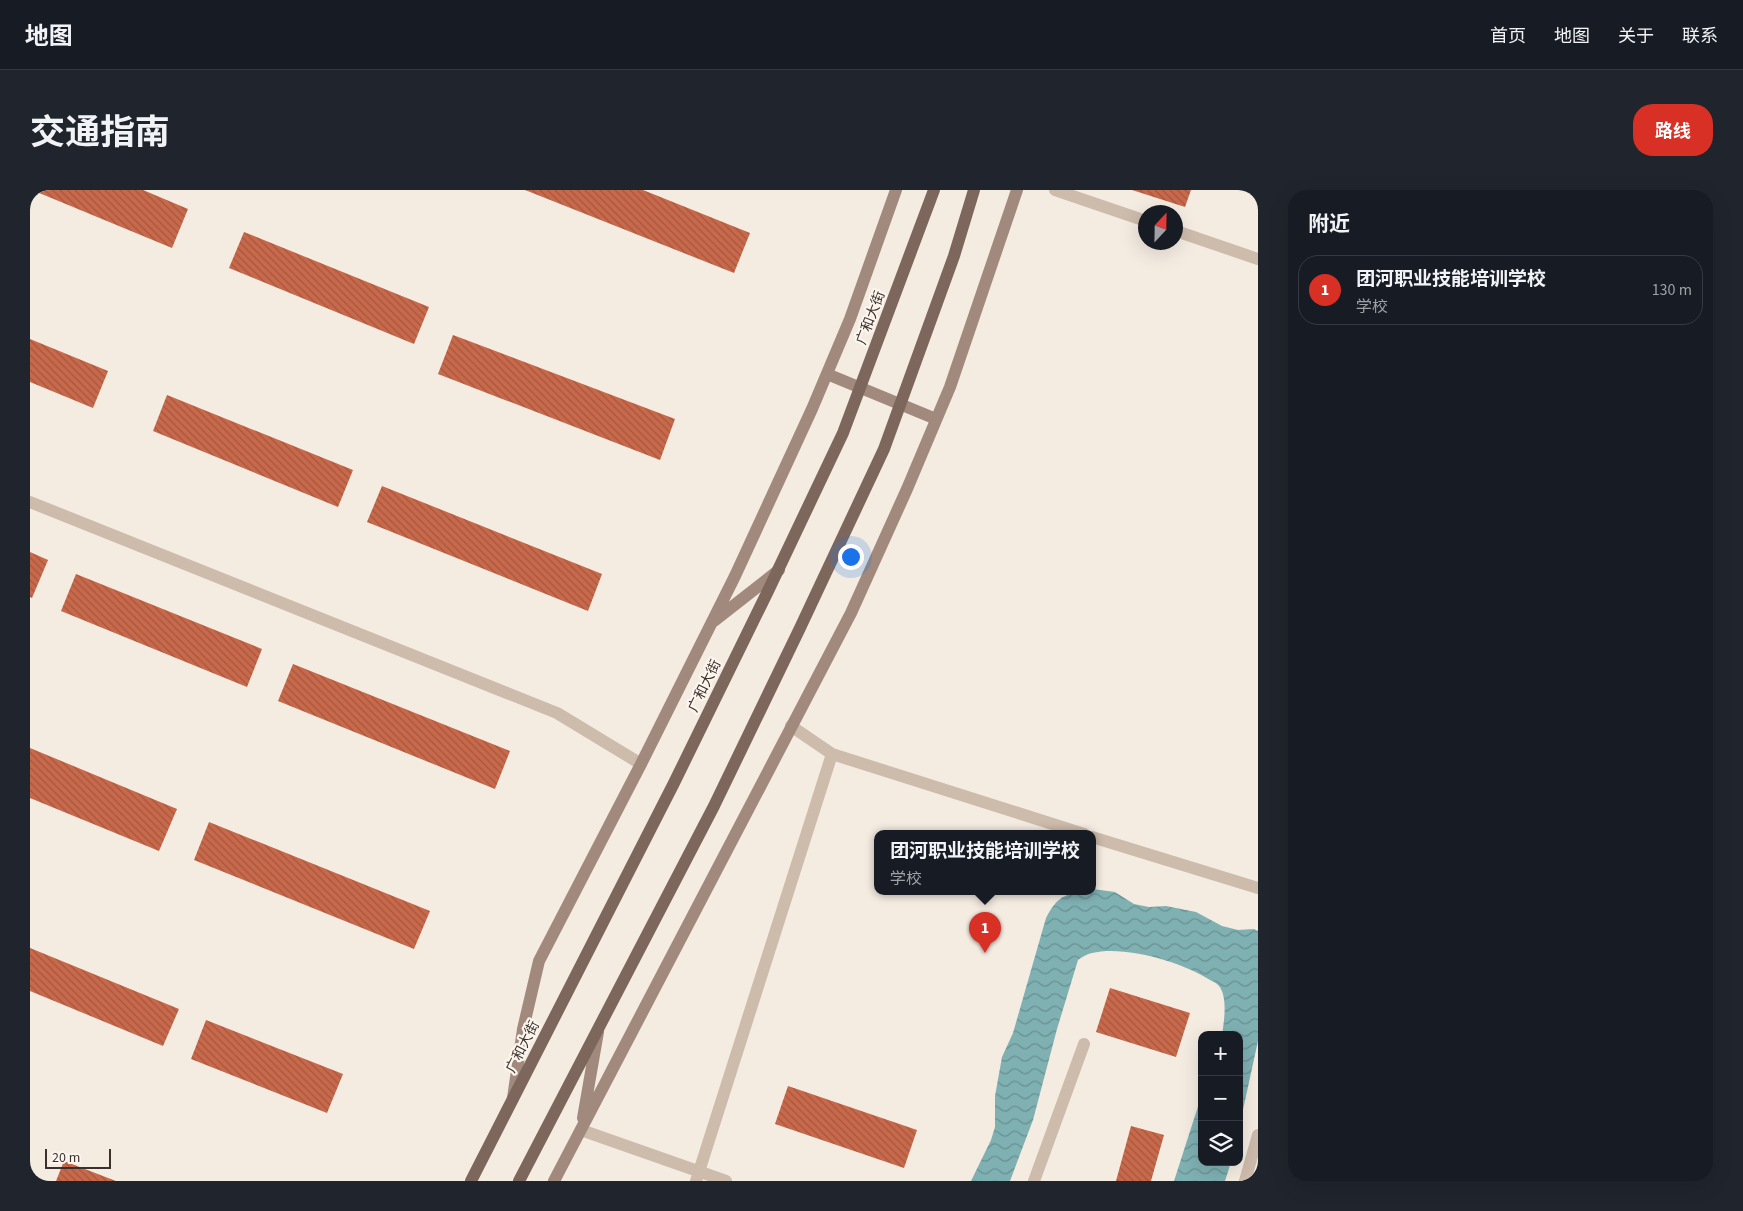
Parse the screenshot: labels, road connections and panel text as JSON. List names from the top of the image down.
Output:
{
  "streets": {
    "main road": ["广和大街"]
  },
  "scale_bar": "20 m",
  "north": "top",
  "page": {
    "header": "地图",
    "nav": [
      "首页",
      "地图",
      "关于",
      "联系"
    ],
    "title": "交通指南",
    "buttons": "路线",
    "heading": "附近",
    "list": [
      {
        "mark": "1",
        "name": "团河职业技能培训学校",
        "note": "学校",
        "value": "130 m"
      }
    ],
    "popup": ["团河职业技能培训学校", "学校"],
    "pins": "1",
    "map_buttons": ["+", "−"],
    "scale": "20 m"
  }
}
